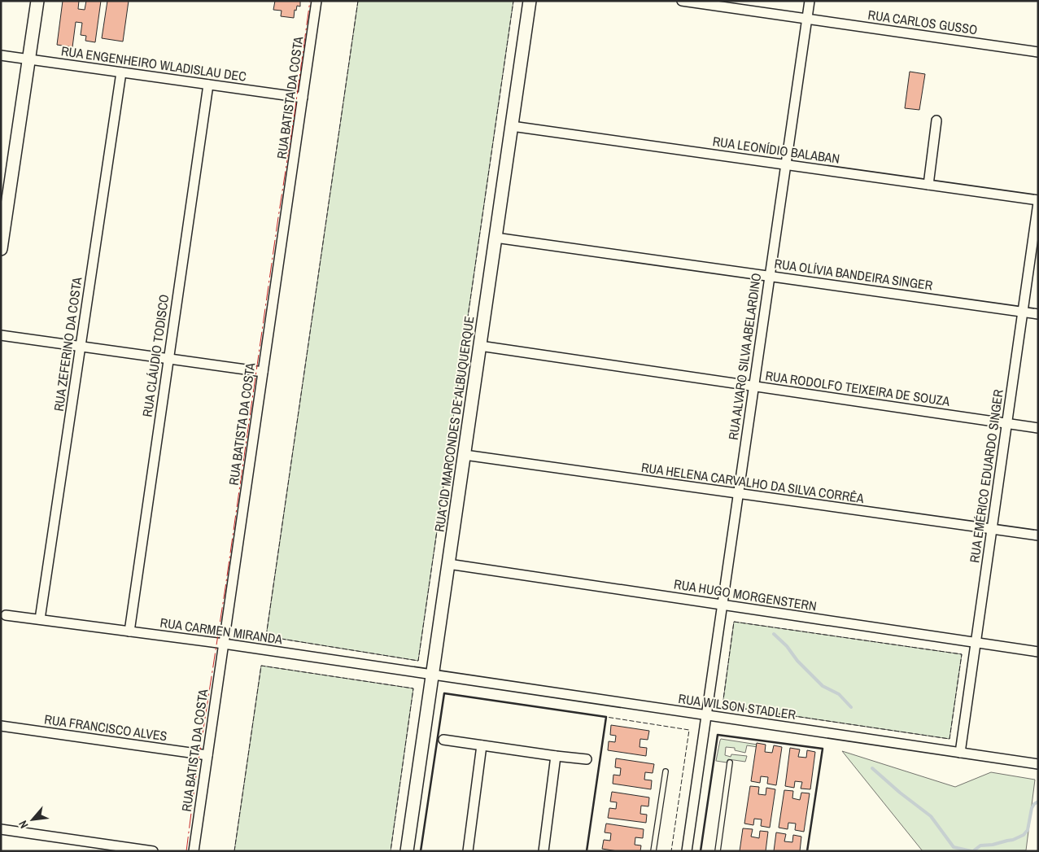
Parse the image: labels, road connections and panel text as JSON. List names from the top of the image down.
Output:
{
  "streets": {
    "street": [
      "RUA CARLOS GUSSO",
      "RUA ENGENHEIRO WLADISLAU DEC",
      "RUA BATISTA DA COSTA",
      "RUA LEONÍDIO BALABAN",
      "RUA OLÍVIA BANDEIRA SINGER",
      "RUA ZEFERINO DA COSTA",
      "RUA CLÁUDIO TODISCO",
      "RUA ALVARO SILVA ABELARDINO",
      "RUA RODOLFO TEIXEIRA DE SOUZA",
      "RUA CID MARCONDES DE ALBUQUERQUE",
      "RUA EMÉRICO EDUARDO SINGER",
      "RUA HELENA CARVALHO DA SILVA CORRÊA",
      "RUA HUGO MORGENSTERN",
      "RUA CARMEN MIRANDA",
      "RUA WILSON STADLER",
      "RUA FRANCISCO ALVES"
    ]
  },
  "crossings": [
    ["RUA CARLOS GUSSO", "RUA ALVARO SILVA ABELARDINO"],
    ["RUA ENGENHEIRO WLADISLAU DEC", "RUA BATISTA DA COSTA"],
    ["RUA ENGENHEIRO WLADISLAU DEC", "RUA ZEFERINO DA COSTA"],
    ["RUA ENGENHEIRO WLADISLAU DEC", "RUA CLÁUDIO TODISCO"],
    ["RUA BATISTA DA COSTA", "RUA CARMEN MIRANDA"],
    ["RUA BATISTA DA COSTA", "RUA FRANCISCO ALVES"],
    ["RUA LEONÍDIO BALABAN", "RUA ALVARO SILVA ABELARDINO"],
    ["RUA LEONÍDIO BALABAN", "RUA CID MARCONDES DE ALBUQUERQUE"],
    ["RUA LEONÍDIO BALABAN", "RUA EMÉRICO EDUARDO SINGER"],
    ["RUA OLÍVIA BANDEIRA SINGER", "RUA ALVARO SILVA ABELARDINO"],
    ["RUA OLÍVIA BANDEIRA SINGER", "RUA CID MARCONDES DE ALBUQUERQUE"],
    ["RUA OLÍVIA BANDEIRA SINGER", "RUA EMÉRICO EDUARDO SINGER"],
    ["RUA ZEFERINO DA COSTA", "RUA CARMEN MIRANDA"],
    ["RUA CLÁUDIO TODISCO", "RUA CARMEN MIRANDA"],
    ["RUA ALVARO SILVA ABELARDINO", "RUA RODOLFO TEIXEIRA DE SOUZA"],
    ["RUA ALVARO SILVA ABELARDINO", "RUA HELENA CARVALHO DA SILVA CORRÊA"],
    ["RUA ALVARO SILVA ABELARDINO", "RUA HUGO MORGENSTERN"],
    ["RUA ALVARO SILVA ABELARDINO", "RUA WILSON STADLER"],
    ["RUA RODOLFO TEIXEIRA DE SOUZA", "RUA CID MARCONDES DE ALBUQUERQUE"],
    ["RUA RODOLFO TEIXEIRA DE SOUZA", "RUA EMÉRICO EDUARDO SINGER"],
    ["RUA CID MARCONDES DE ALBUQUERQUE", "RUA HELENA CARVALHO DA SILVA CORRÊA"],
    ["RUA CID MARCONDES DE ALBUQUERQUE", "RUA HUGO MORGENSTERN"],
    ["RUA CID MARCONDES DE ALBUQUERQUE", "RUA CARMEN MIRANDA"],
    ["RUA CID MARCONDES DE ALBUQUERQUE", "RUA WILSON STADLER"],
    ["RUA EMÉRICO EDUARDO SINGER", "RUA HELENA CARVALHO DA SILVA CORRÊA"],
    ["RUA EMÉRICO EDUARDO SINGER", "RUA HUGO MORGENSTERN"],
    ["RUA EMÉRICO EDUARDO SINGER", "RUA WILSON STADLER"],
    ["RUA CARMEN MIRANDA", "RUA WILSON STADLER"]
  ],
  "north": "bottom left"
}
